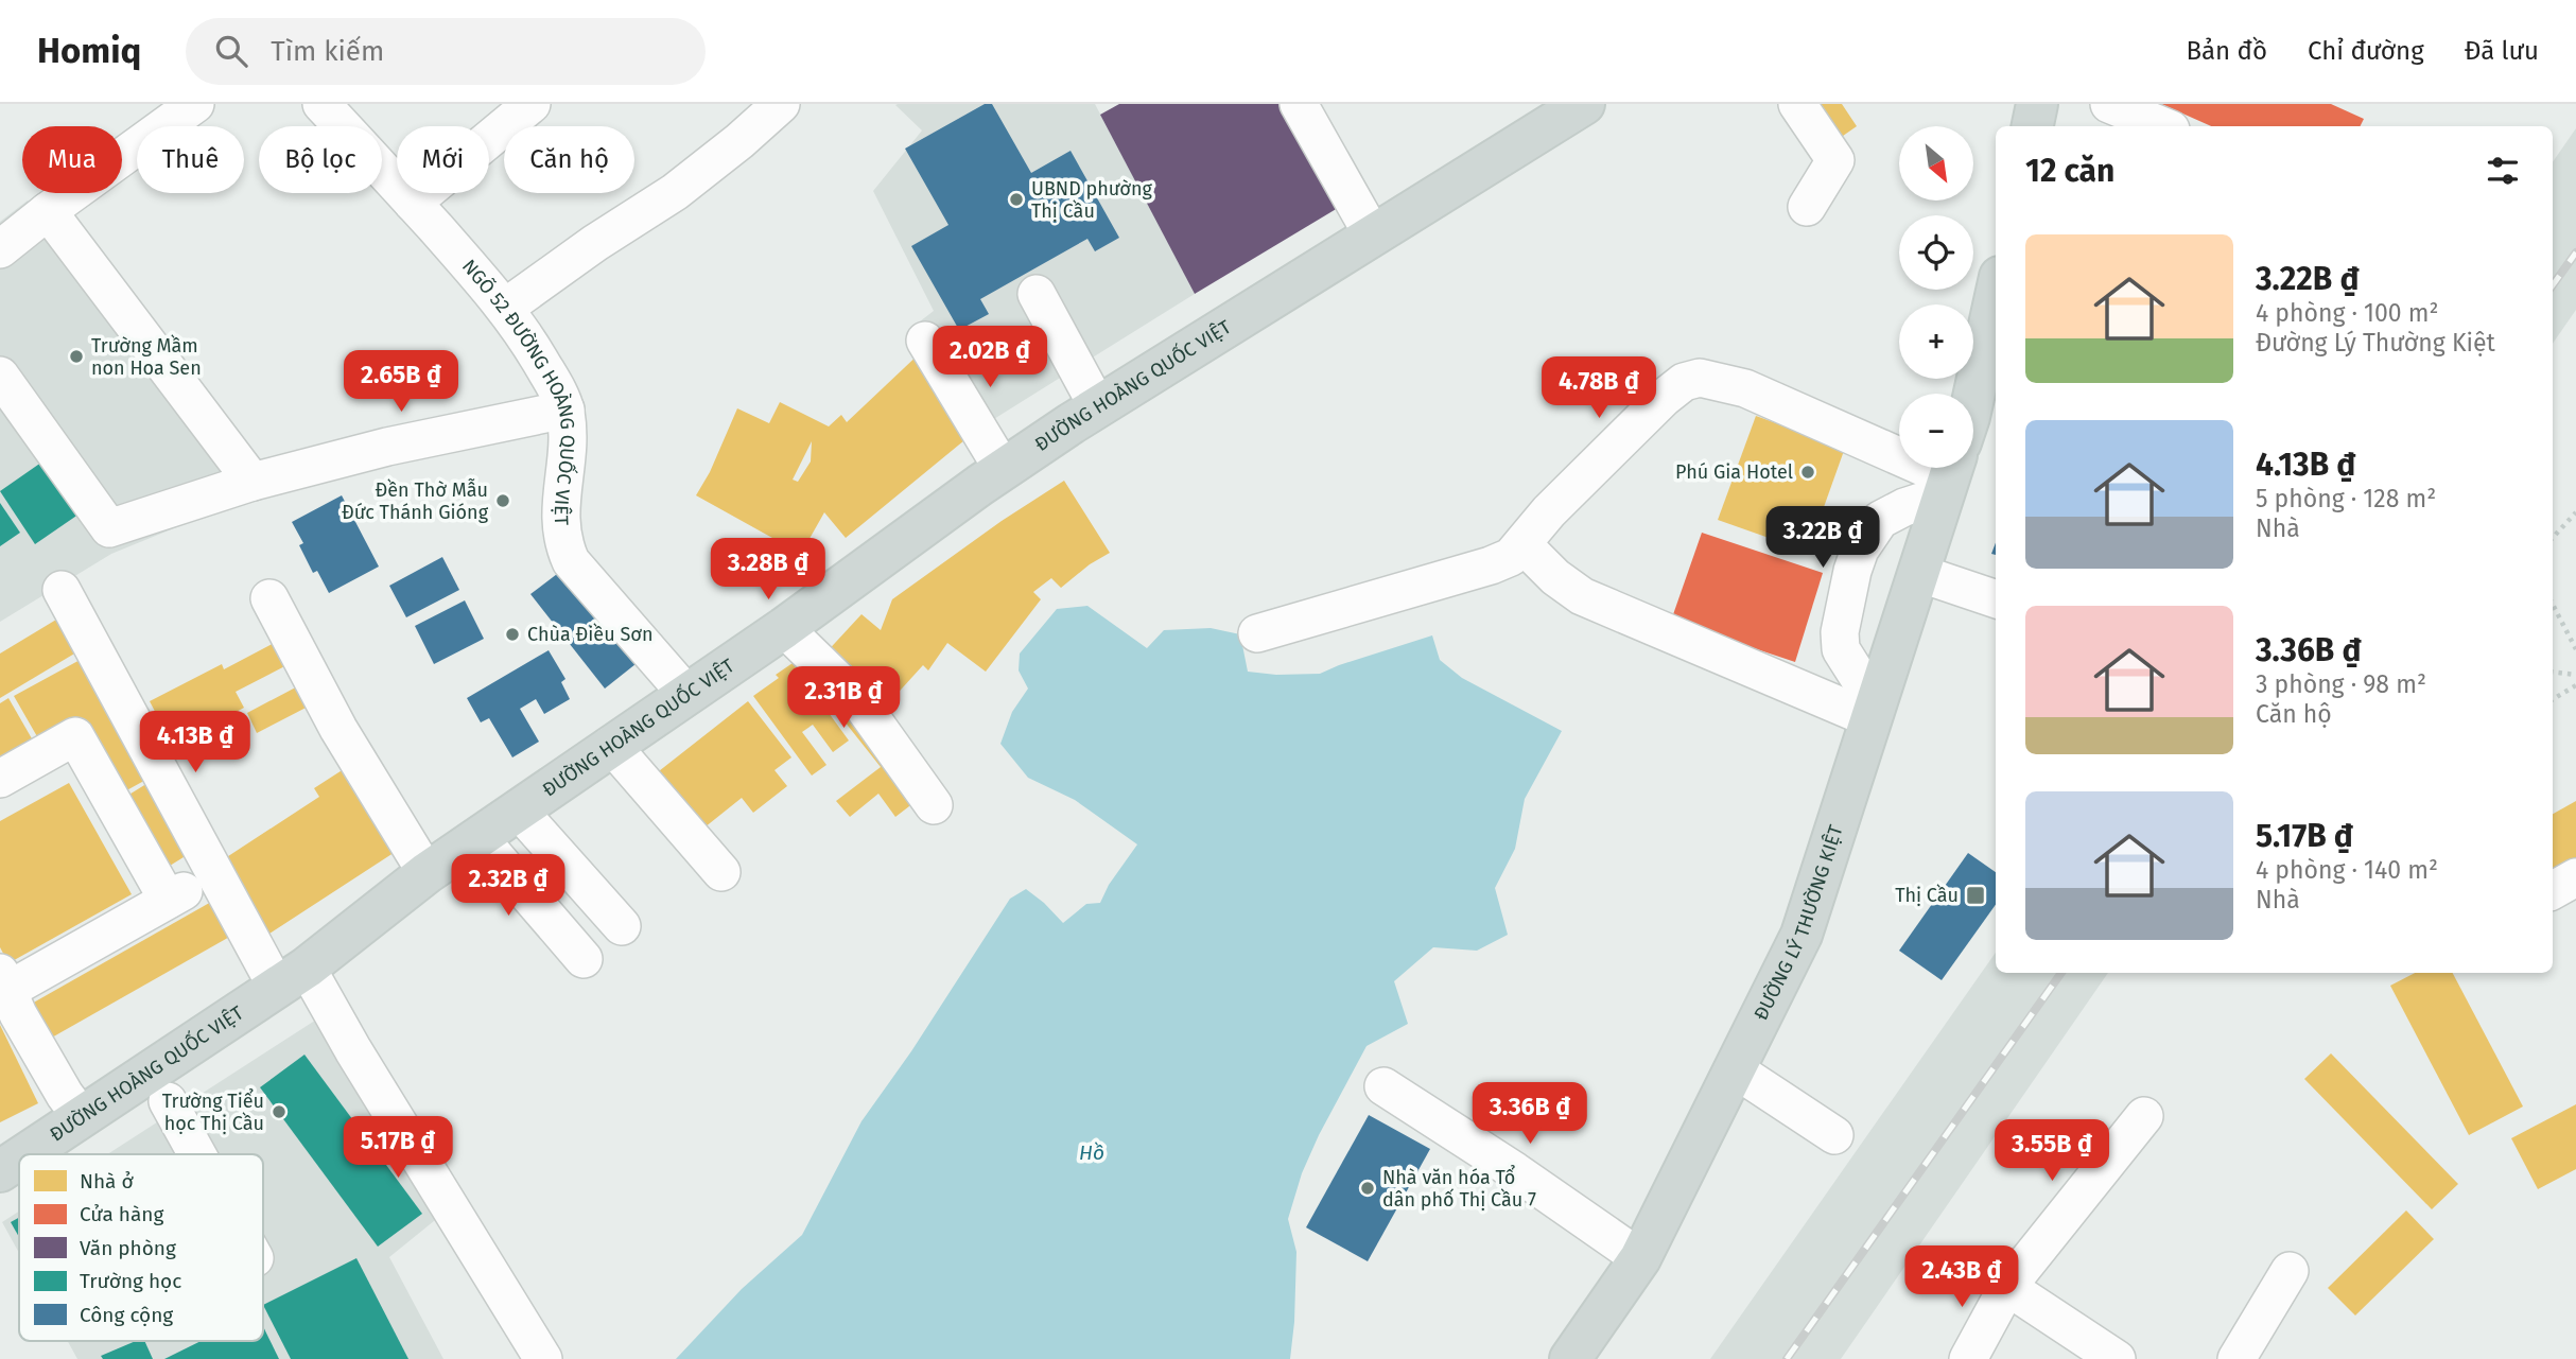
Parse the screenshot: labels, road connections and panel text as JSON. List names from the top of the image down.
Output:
{
  "streets": {
    "main road": ["ĐƯỜNG HOÀNG QUỐC VIỆT", "ĐƯỜNG LÝ THƯỜNG KIỆT"],
    "street": ["NGÕ 52 ĐƯỜNG HOÀNG QUỐC VIỆT"]
  },
  "crossings": [
    ["ĐƯỜNG HOÀNG QUỐC VIỆT", "NGÕ 52 ĐƯỜNG HOÀNG QUỐC VIỆT"]
  ],
  "water": ["Hồ"],
  "places": {
    "other": [
      "UBND phường Thị Cầu",
      "Trường Mầm non Hoa Sen",
      "Phú Gia Hotel",
      "Đền Thờ Mẫu Đức Thánh Gióng",
      "Chùa Điều Sơn",
      "Trường Tiểu học Thị Cầu",
      "Nhà văn hóa Tổ dân phố Thị Cầu 7"
    ],
    "transit": ["Thị Cầu"]
  },
  "legend": [
    "Nhà ở",
    "Cửa hàng",
    "Văn phòng",
    "Trường học",
    "Công cộng"
  ],
  "north": "bottom right",
  "page": {
    "header": "Homiq",
    "search": "Tìm kiếm",
    "nav": ["Bản đồ", "Chỉ đường", "Đã lưu"],
    "map_buttons": ["+", "−"],
    "chip": [
      "Mua",
      "Thuê",
      "Bộ lọc",
      "Mới",
      "Căn hộ"
    ],
    "heading": "12 căn",
    "list": [
      {
        "name": "3.22B ₫",
        "note": "4 phòng · 100 m² · Đường Lý Thường Kiệt"
      },
      {
        "name": "4.13B ₫",
        "note": "5 phòng · 128 m² · Nhà"
      },
      {
        "name": "3.36B ₫",
        "note": "3 phòng · 98 m² · Căn hộ"
      },
      {
        "name": "5.17B ₫",
        "note": "4 phòng · 140 m² · Nhà"
      }
    ],
    "price": [
      "2.02B ₫",
      "2.65B ₫",
      "4.78B ₫",
      "3.22B ₫",
      "3.28B ₫",
      "2.31B ₫",
      "4.13B ₫",
      "2.32B ₫",
      "3.36B ₫",
      "5.17B ₫",
      "3.55B ₫",
      "2.43B ₫"
    ]
  }
}
